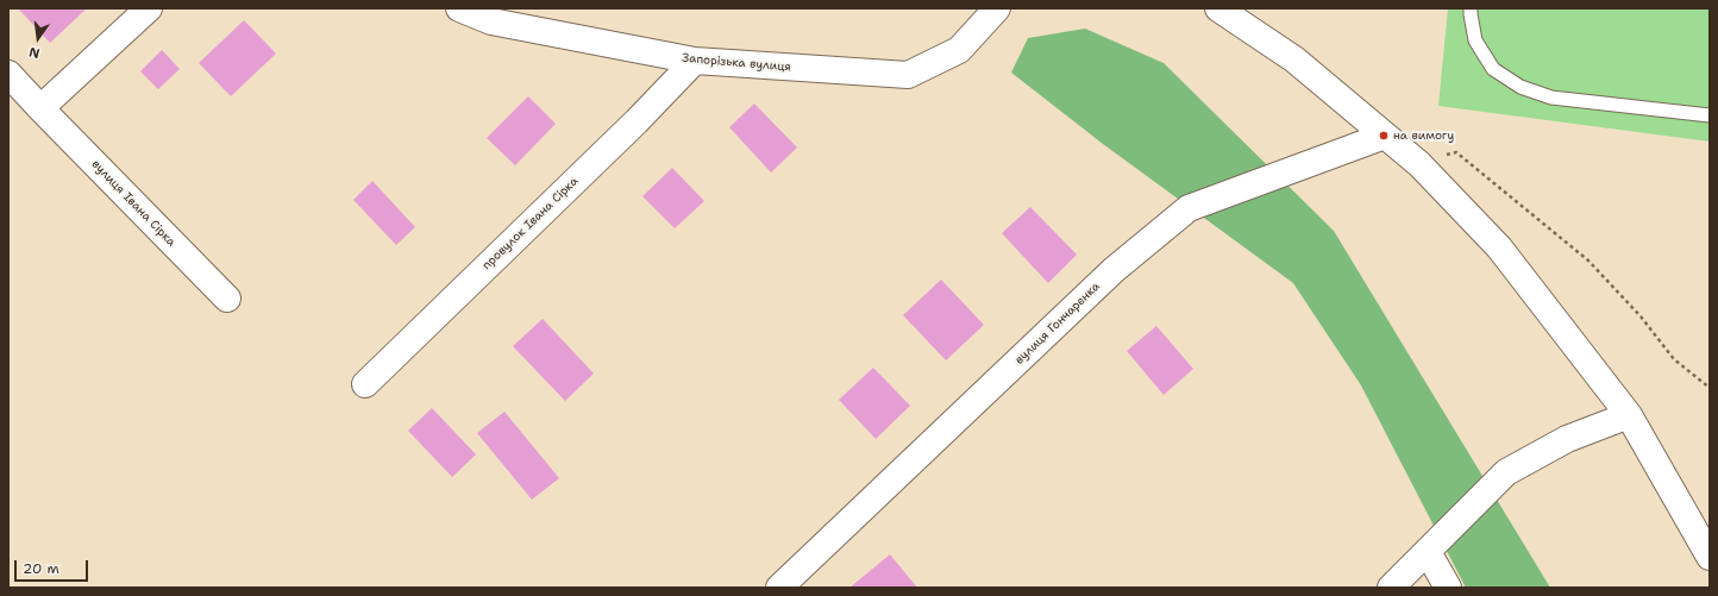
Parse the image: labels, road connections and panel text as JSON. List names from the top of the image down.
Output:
{
  "streets": {
    "street": [
      "Запорізька вулиця",
      "вулиця Івана Сірка",
      "провулок Івана Сірка",
      "вулиця Гончаренка"
    ]
  },
  "crossings": [
    ["Запорізька вулиця", "провулок Івана Сірка"]
  ],
  "places": ["на вимогу"],
  "scale_bar": "20 m",
  "north": "bottom"
}
